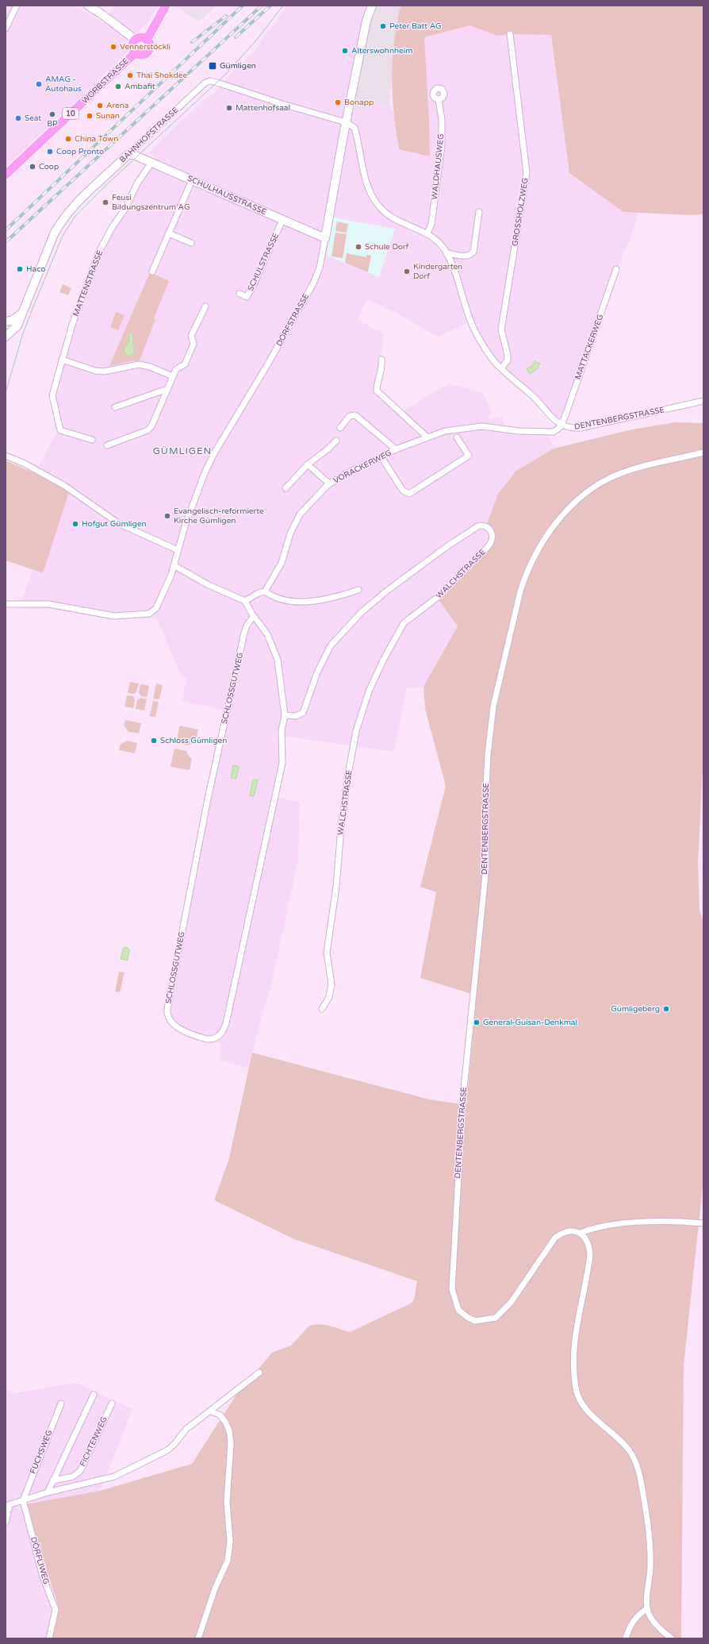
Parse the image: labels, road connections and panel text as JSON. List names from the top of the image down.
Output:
{
  "streets": {
    "main road": ["WORBSTRASSE", "10"],
    "street": [
      "BAHNHOFSTRASSE",
      "WALDHAUSWEG",
      "SCHULHAUSSTRASSE",
      "GROSSHOLZWEG",
      "SCHULSTRASSE",
      "MATTENSTRASSE",
      "DORFSTRASSE",
      "MATTACKERWEG",
      "DENTENBERGSTRASSE",
      "VORACKERWEG",
      "WALCHSTRASSE",
      "SCHLOSSGUTWEG",
      "FICHTENWEG",
      "FUCHSWEG",
      "DÖRFLIWEG"
    ]
  },
  "crossings": [
    ["BAHNHOFSTRASSE", "SCHULHAUSSTRASSE"],
    ["BAHNHOFSTRASSE", "DORFSTRASSE"],
    ["SCHULHAUSSTRASSE", "SCHULSTRASSE"],
    ["SCHULHAUSSTRASSE", "MATTENSTRASSE"],
    ["SCHULHAUSSTRASSE", "DORFSTRASSE"],
    ["MATTACKERWEG", "DENTENBERGSTRASSE"],
    ["MATTACKERWEG", "VORACKERWEG"],
    ["DENTENBERGSTRASSE", "VORACKERWEG"],
    ["WALCHSTRASSE", "SCHLOSSGUTWEG"],
    ["FUCHSWEG", "DÖRFLIWEG"]
  ],
  "districts": ["GÜMLIGEN"],
  "places": {
    "other": [
      "Peter Batt AG",
      "Vennerstöckli",
      "Alterswohnheim",
      "Thai Shokdee",
      "AMAG - Autohaus",
      "Ambafit",
      "Bonapp",
      "Arena",
      "Mattenhofsaal",
      "BP",
      "Sunan",
      "Seat",
      "China Town",
      "Coop Pronto",
      "Coop",
      "Feusi Bildungszentrum AG",
      "Schule Dorf",
      "Haco",
      "Kindergarten Dorf",
      "Evangelisch-reformierte Kirche Gümligen",
      "Hofgut Gümligen",
      "Schloss Gümligen",
      "Gümligeberg",
      "General-Guisan-Denkmal"
    ],
    "transit": ["Gümligen"]
  }
}
